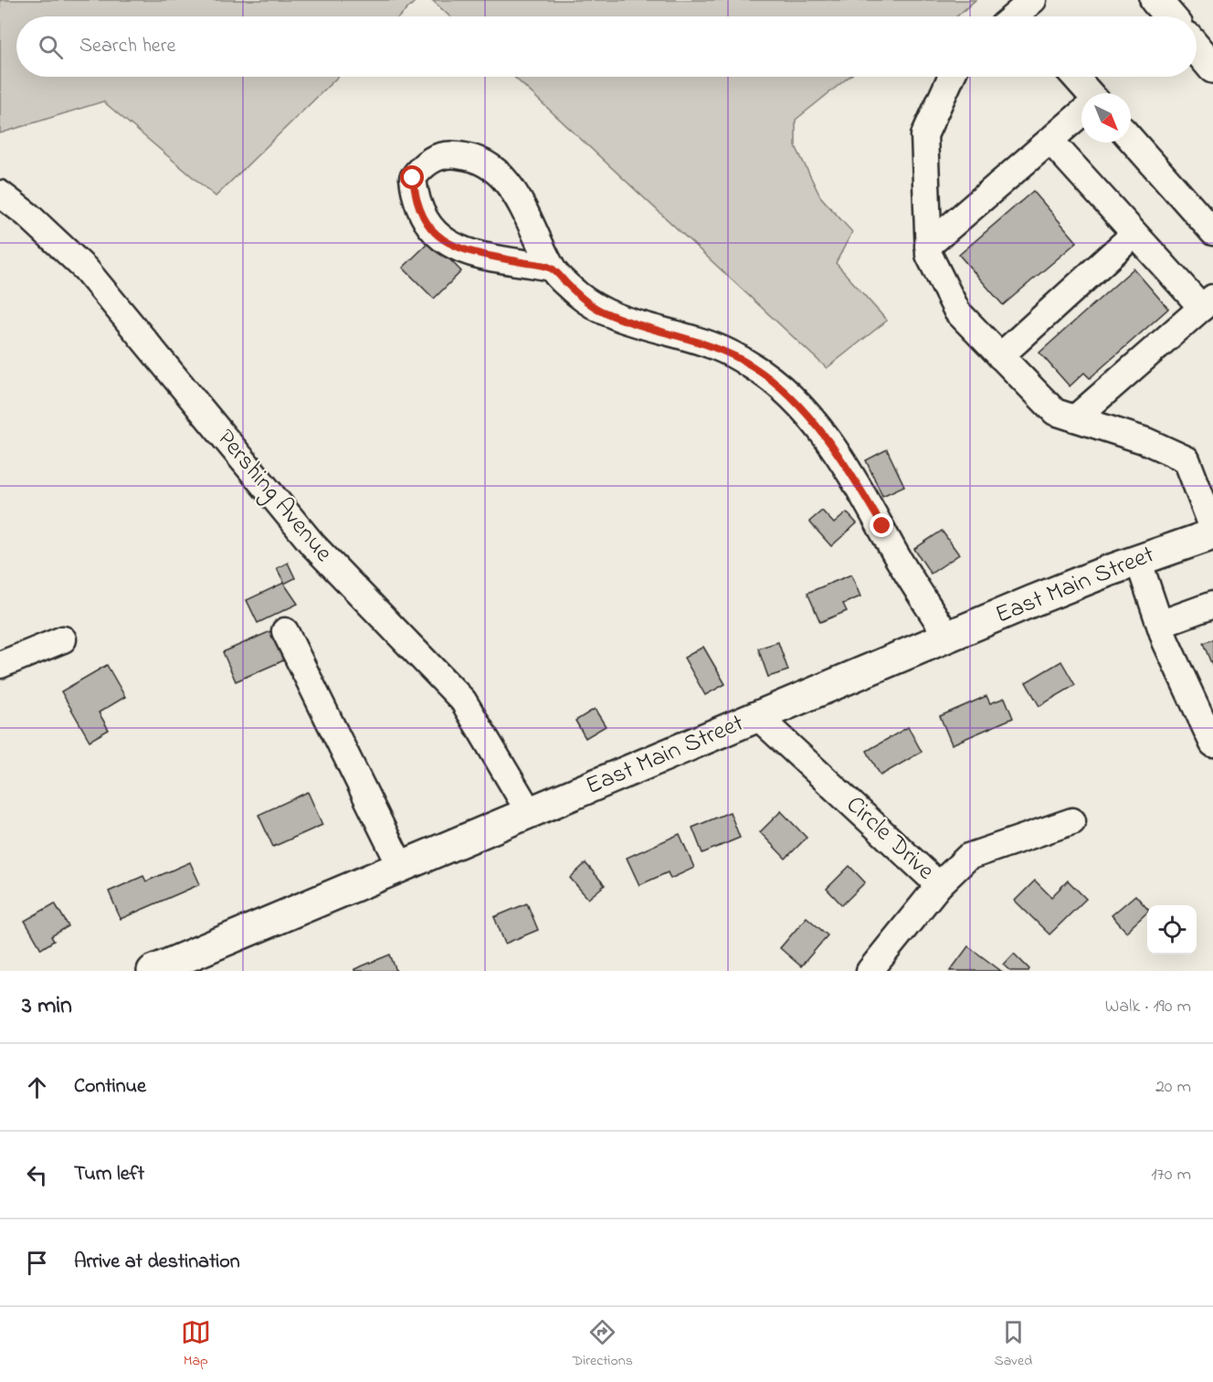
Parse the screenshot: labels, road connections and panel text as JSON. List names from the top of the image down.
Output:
{
  "streets": {
    "main road": ["East Main Street"],
    "street": ["Pershing Avenue", "Circle Drive"]
  },
  "crossings": [
    ["Pershing Avenue", "East Main Street"],
    ["East Main Street", "Circle Drive"]
  ],
  "north": "bottom right",
  "page": {
    "search": "Search here",
    "heading": ["3 min", "Walk · 190 m"],
    "list": [
      ["Continue", "20 m"],
      ["Turn left", "170 m"],
      "Arrive at destination"
    ],
    "nav": ["Map", "Directions", "Saved"]
  }
}
